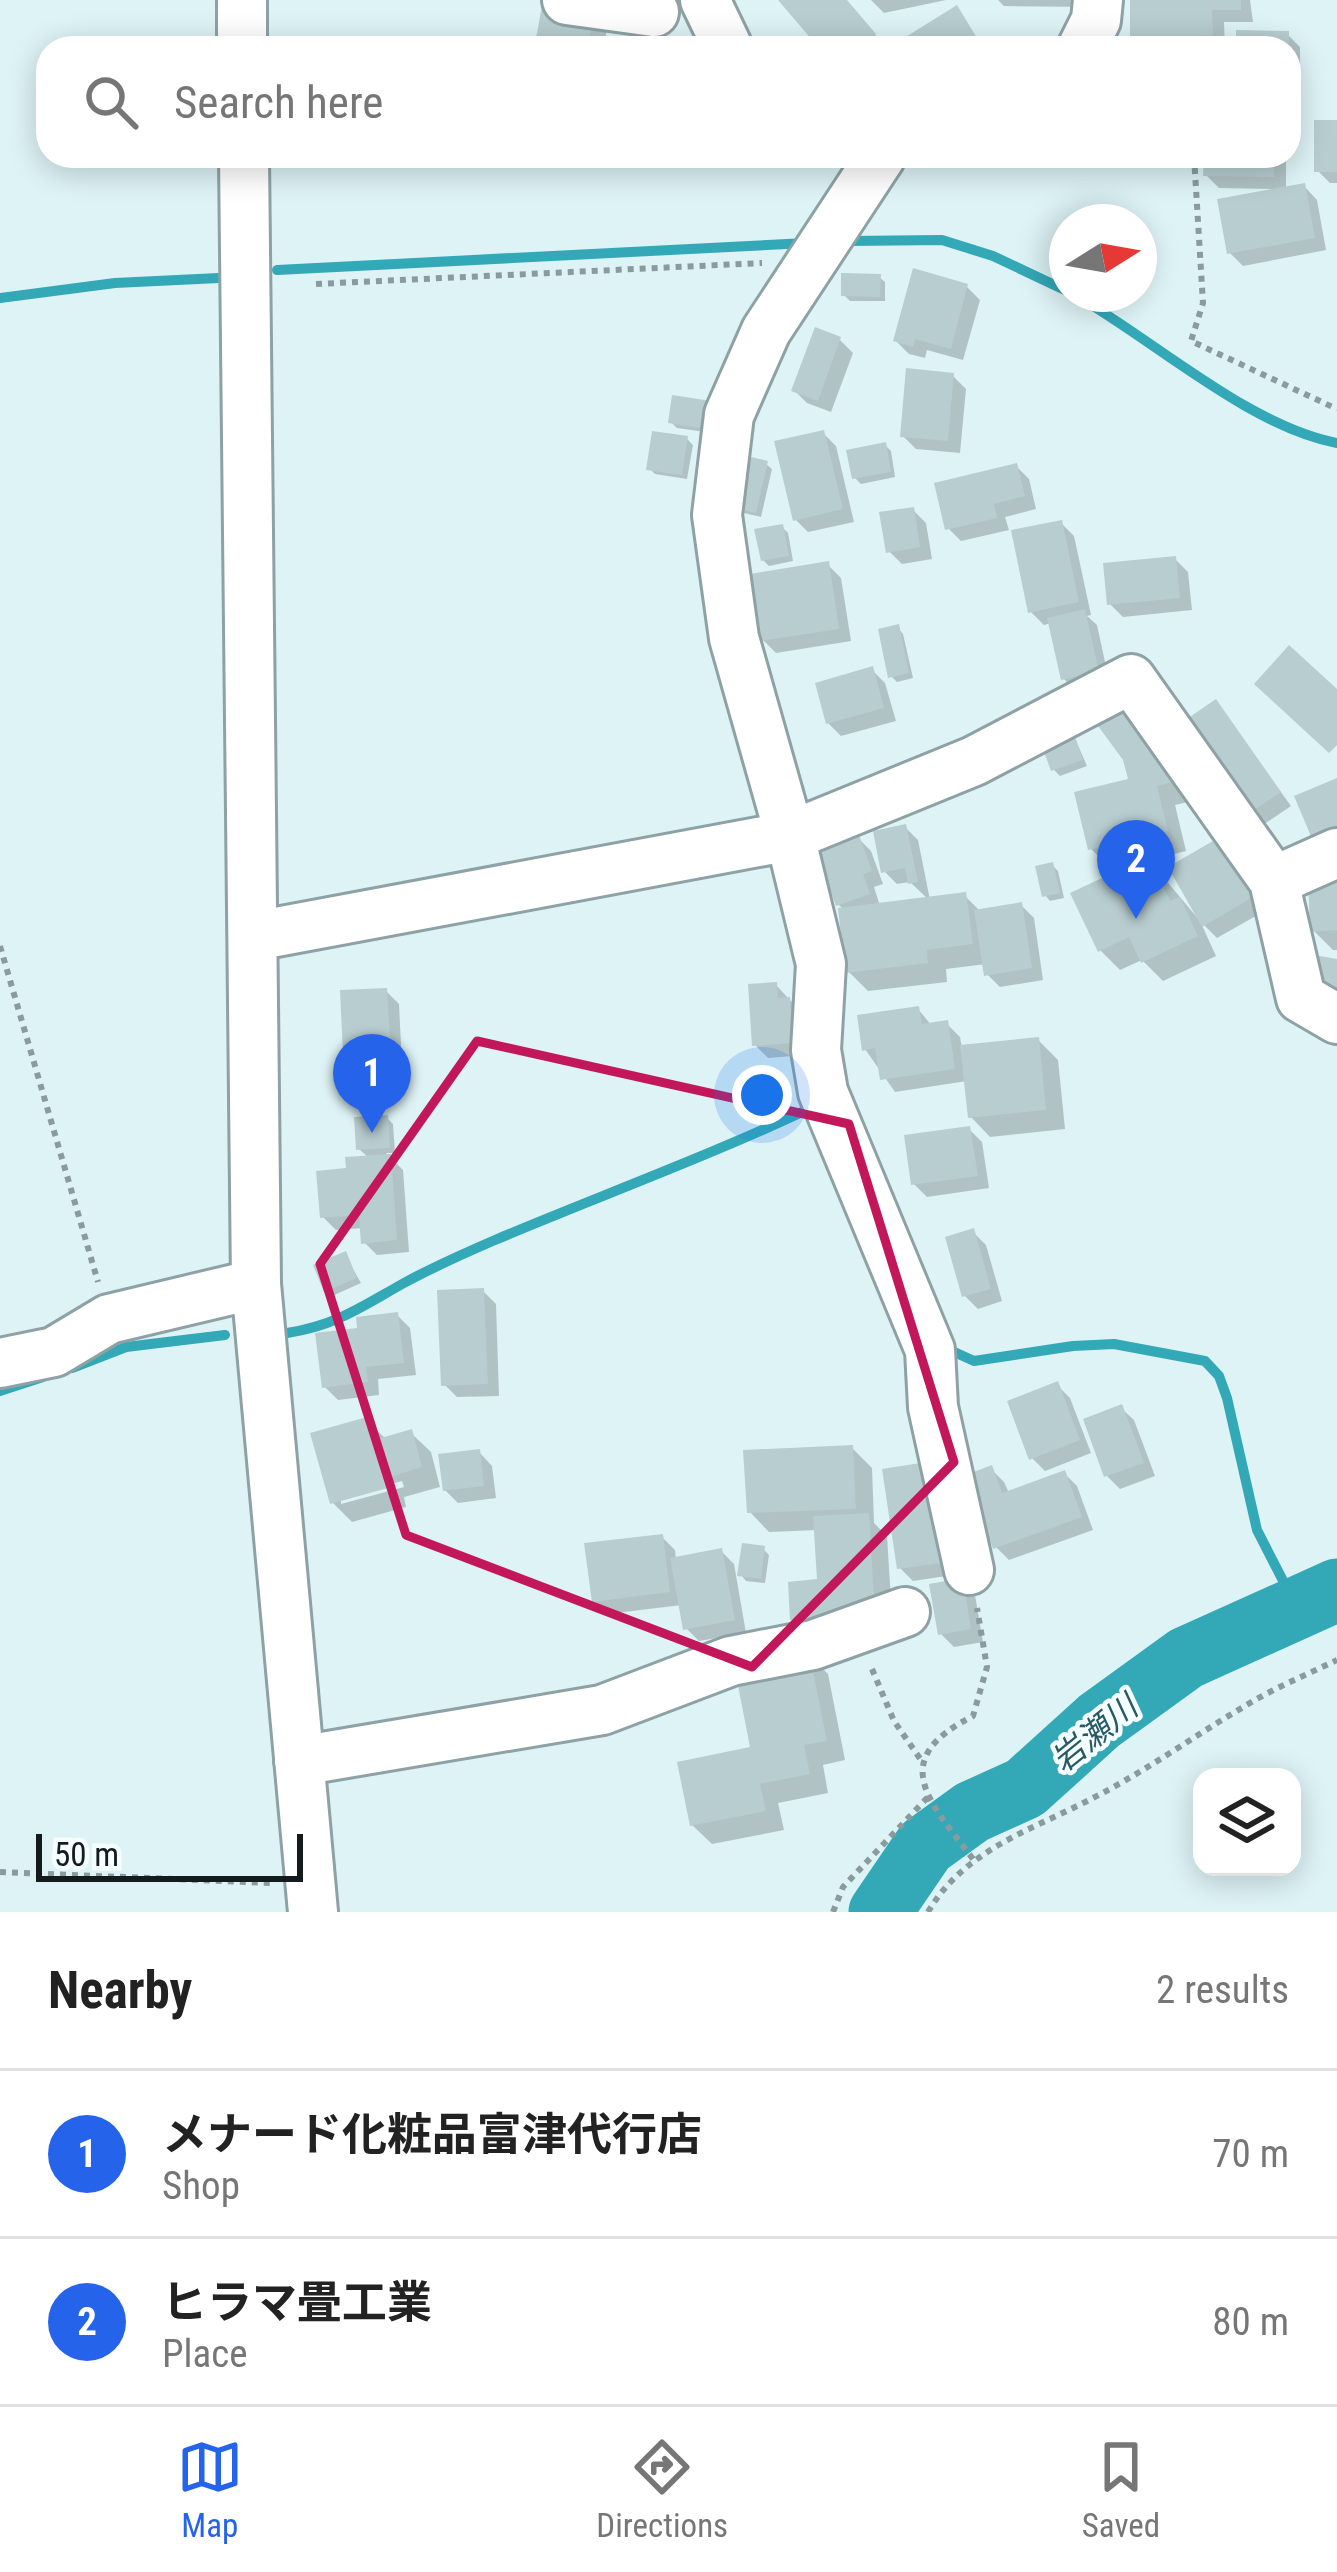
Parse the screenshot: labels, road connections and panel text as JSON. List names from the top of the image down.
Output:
{
  "water": ["岩瀬川"],
  "scale_bar": "50 m",
  "north": "right",
  "page": {
    "search": "Search here",
    "pins": ["2", "1"],
    "scale": "50 m",
    "heading": ["Nearby", "2 results"],
    "list": [
      {
        "mark": "1",
        "name": "メナード化粧品富津代行店",
        "note": "Shop",
        "value": "70 m"
      },
      {
        "mark": "2",
        "name": "ヒラマ畳工業",
        "note": "Place",
        "value": "80 m"
      }
    ],
    "nav": ["Map", "Directions", "Saved"]
  }
}
